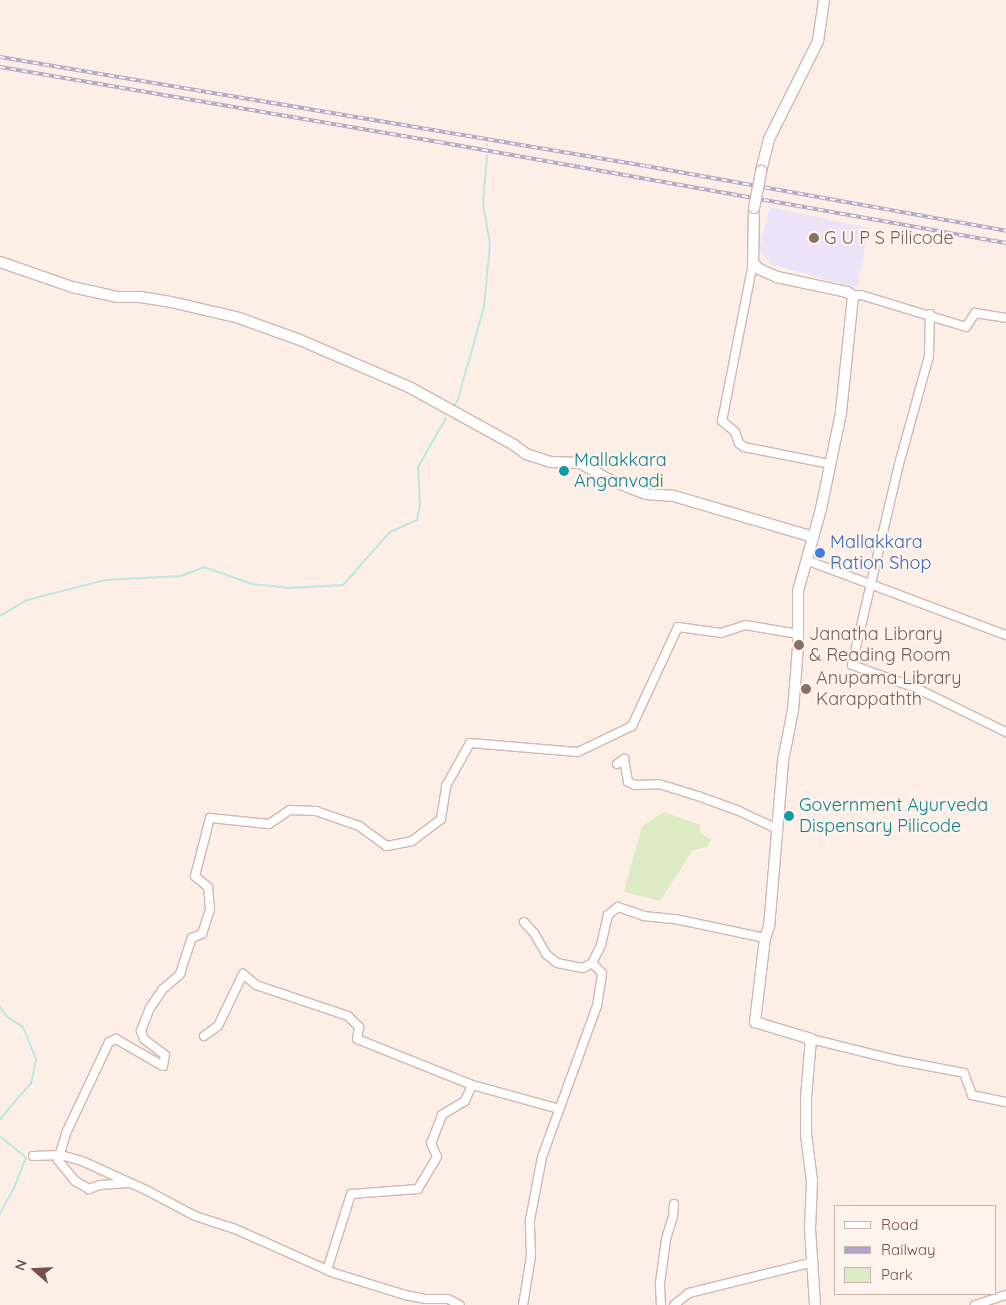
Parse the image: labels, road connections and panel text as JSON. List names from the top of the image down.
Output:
{
  "places": [
    "G U P S Pilicode",
    "Mallakkara Anganvadi",
    "Mallakkara Ration Shop",
    "Janatha Library & Reading Room",
    "Anupama Library Karappathth",
    "Government Ayurveda Dispensary Pilicode"
  ],
  "legend": ["Road", "Railway", "Park"],
  "north": "left"
}
